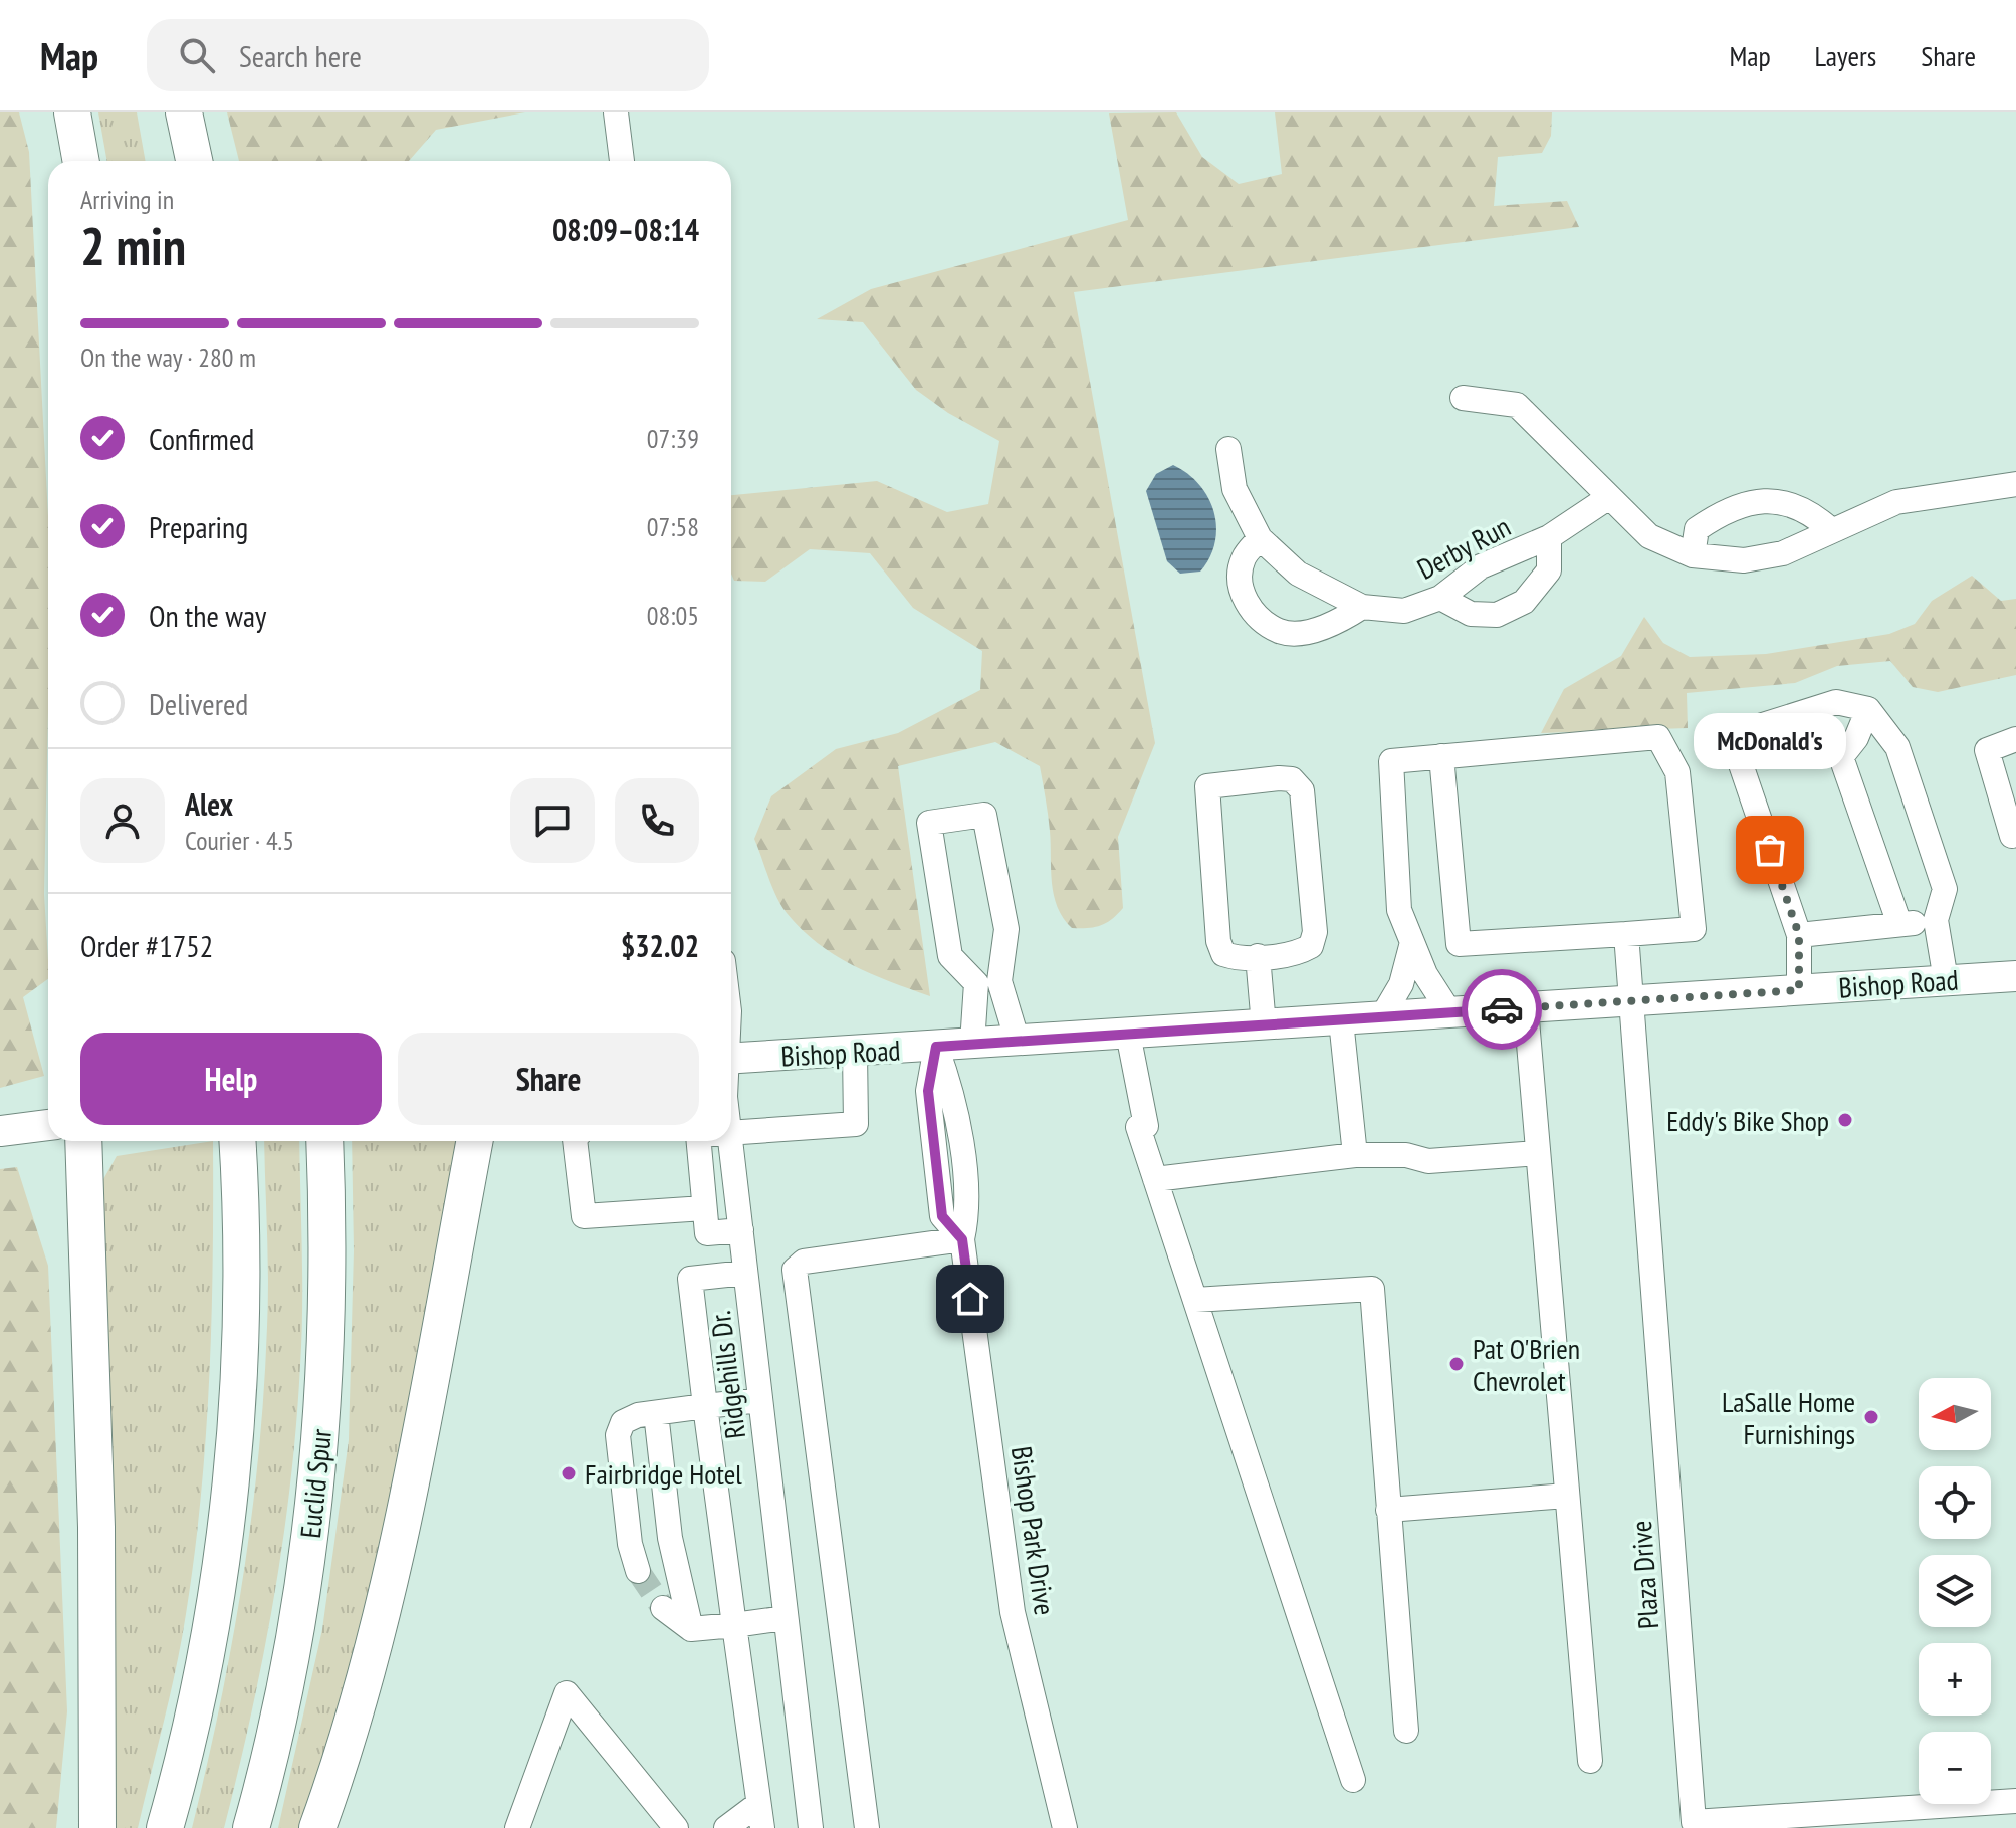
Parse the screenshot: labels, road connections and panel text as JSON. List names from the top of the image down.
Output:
{
  "streets": {
    "highway": ["Euclid Spur"],
    "main road": ["Bishop Road"],
    "street": [
      "Derby Run",
      "Ridgehills Dr.",
      "Bishop Park Drive",
      "Plaza Drive"
    ]
  },
  "crossings": [
    ["Bishop Road", "Bishop Park Drive"],
    ["Bishop Road", "Plaza Drive"]
  ],
  "places": [
    "McDonald's",
    "Eddy's Bike Shop",
    "Pat O'Brien Chevrolet",
    "LaSalle Home Furnishings",
    "Fairbridge Hotel"
  ],
  "north": "left",
  "page": {
    "header": "Map",
    "search": "Search here",
    "nav": ["Map", "Layers", "Share"],
    "heading": ["2 min", "Arriving in", "08:09–08:14"],
    "panel": [
      "Alex",
      "Courier · 4.5",
      "Order #1752",
      "$32.02"
    ],
    "bar": "On the way · 280 m",
    "list": [
      ["Confirmed", "07:39"],
      ["Preparing", "07:58"],
      ["On the way", "08:05"],
      "Delivered"
    ],
    "bubble": "McDonald's",
    "buttons": ["Help", "Share"],
    "map_buttons": ["+", "−"]
  }
}
